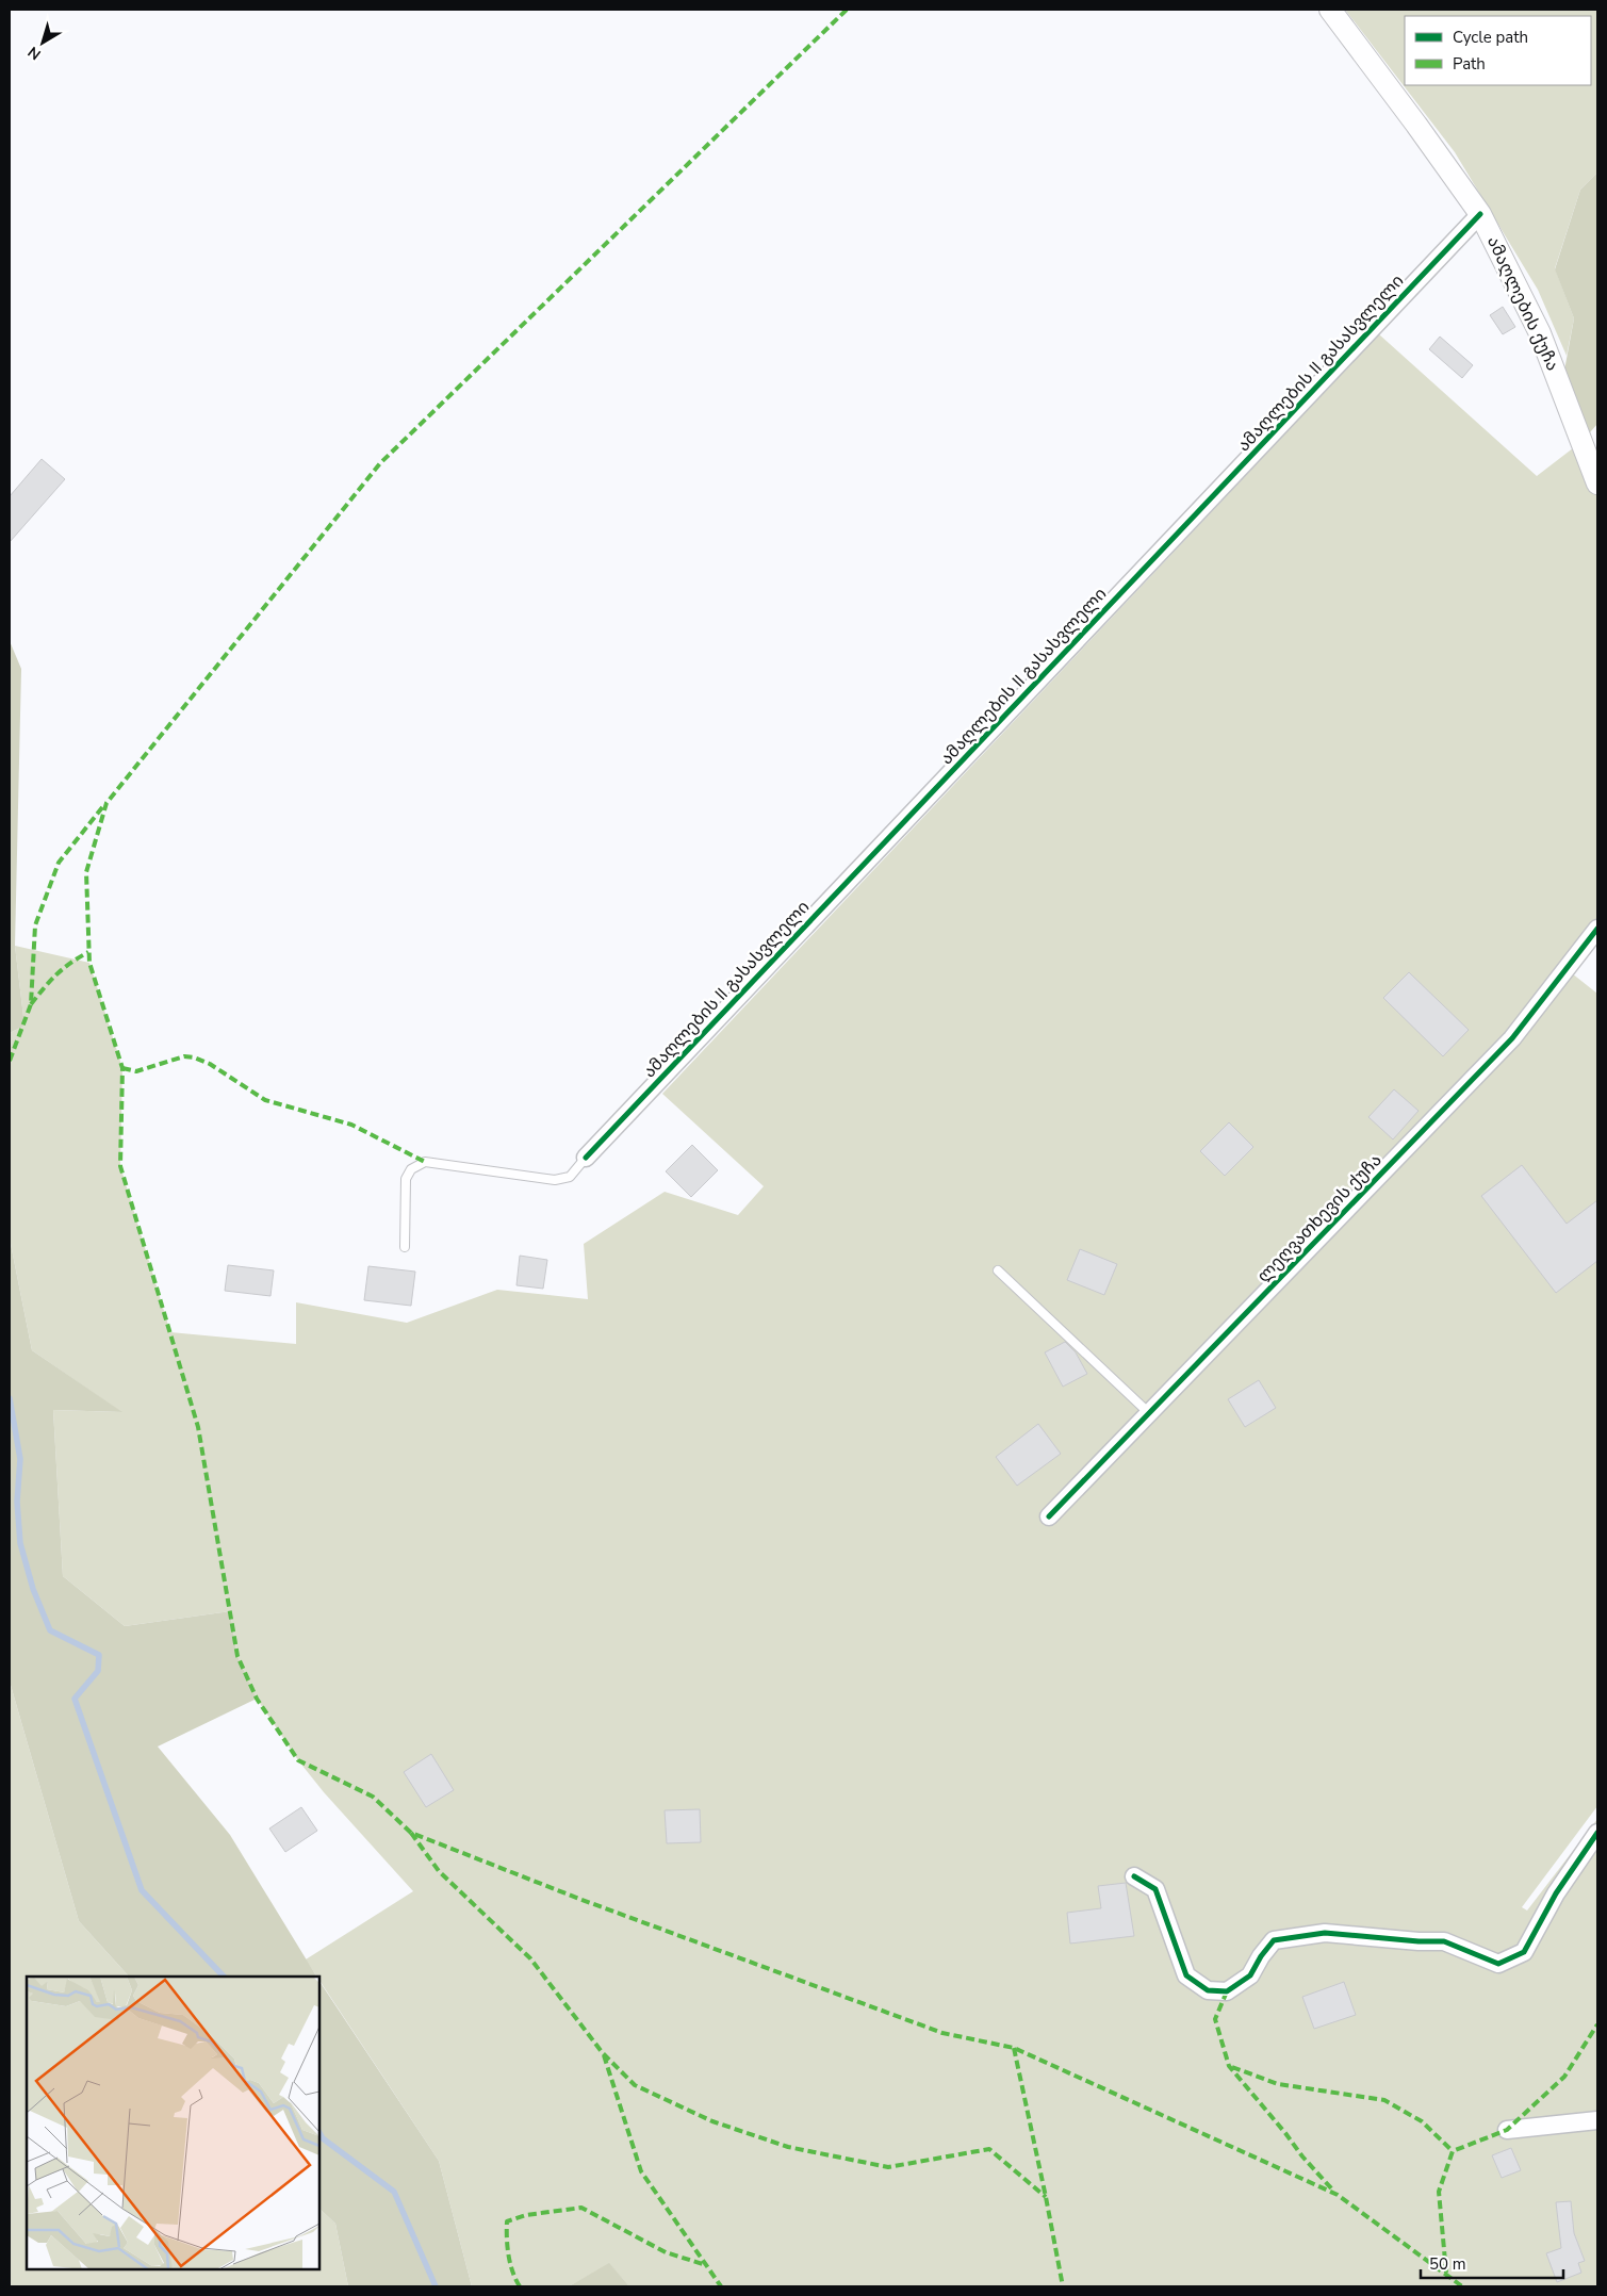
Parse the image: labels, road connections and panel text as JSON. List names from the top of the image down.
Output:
{
  "streets": {
    "street": ["ამაღლების ქუჩა", "ამაღლების II გასასვლელი", "ლეღვათხევის ქუჩა"]
  },
  "crossings": [
    ["ამაღლების ქუჩა", "ამაღლების II გასასვლელი"]
  ],
  "legend": ["Cycle path", "Path"],
  "scale_bar": "50 m",
  "north": "bottom left"
}
